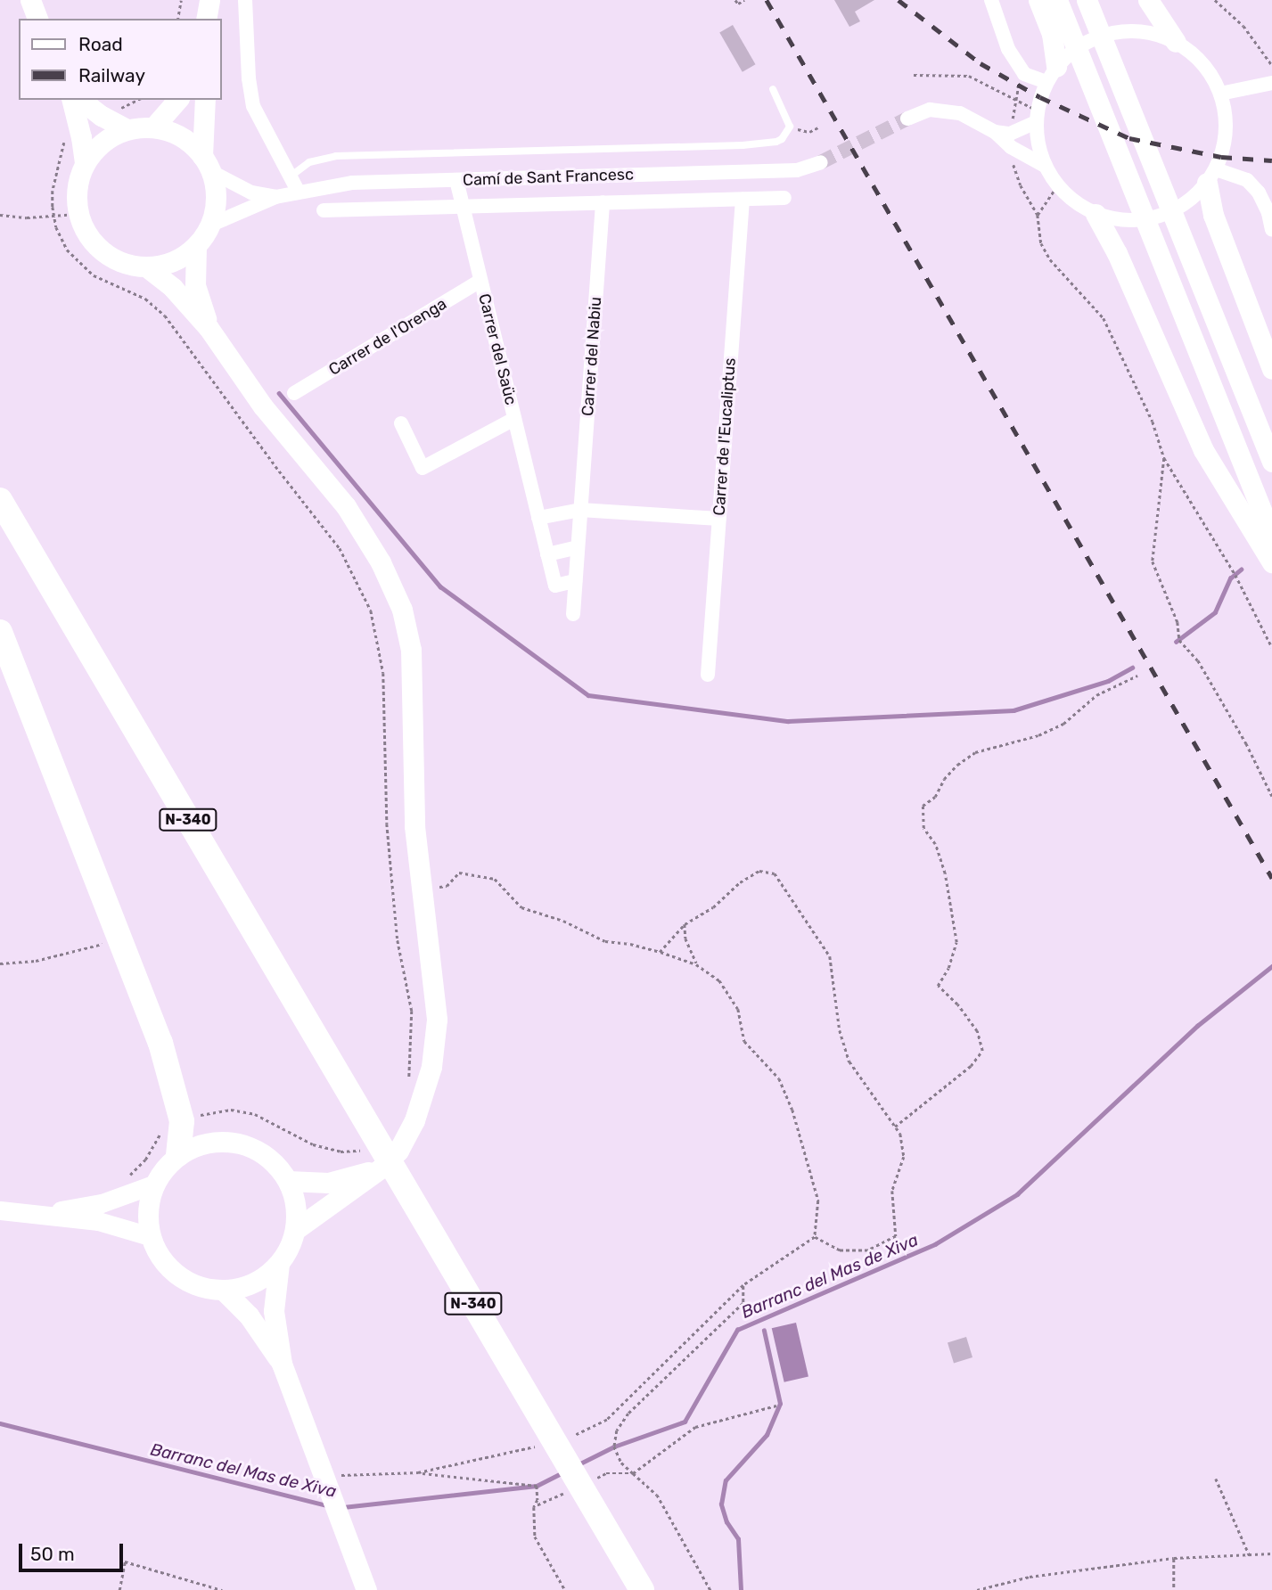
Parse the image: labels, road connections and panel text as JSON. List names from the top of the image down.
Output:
{
  "streets": {
    "highway": ["N-340"],
    "street": [
      "Camí de Sant Francesc",
      "Carrer de l'Orenga",
      "Carrer del Saüc",
      "Carrer del Nabiu",
      "Carrer de l'Eucaliptus"
    ]
  },
  "crossings": [
    ["Camí de Sant Francesc", "Carrer del Saüc"],
    ["Camí de Sant Francesc", "Carrer del Nabiu"],
    ["Camí de Sant Francesc", "Carrer de l'Eucaliptus"],
    ["Carrer de l'Orenga", "Carrer del Saüc"],
    ["Carrer del Saüc", "Carrer del Nabiu"]
  ],
  "water": ["Barranc del Mas de Xiva"],
  "legend": ["Road", "Railway"],
  "scale_bar": "50 m"
}
